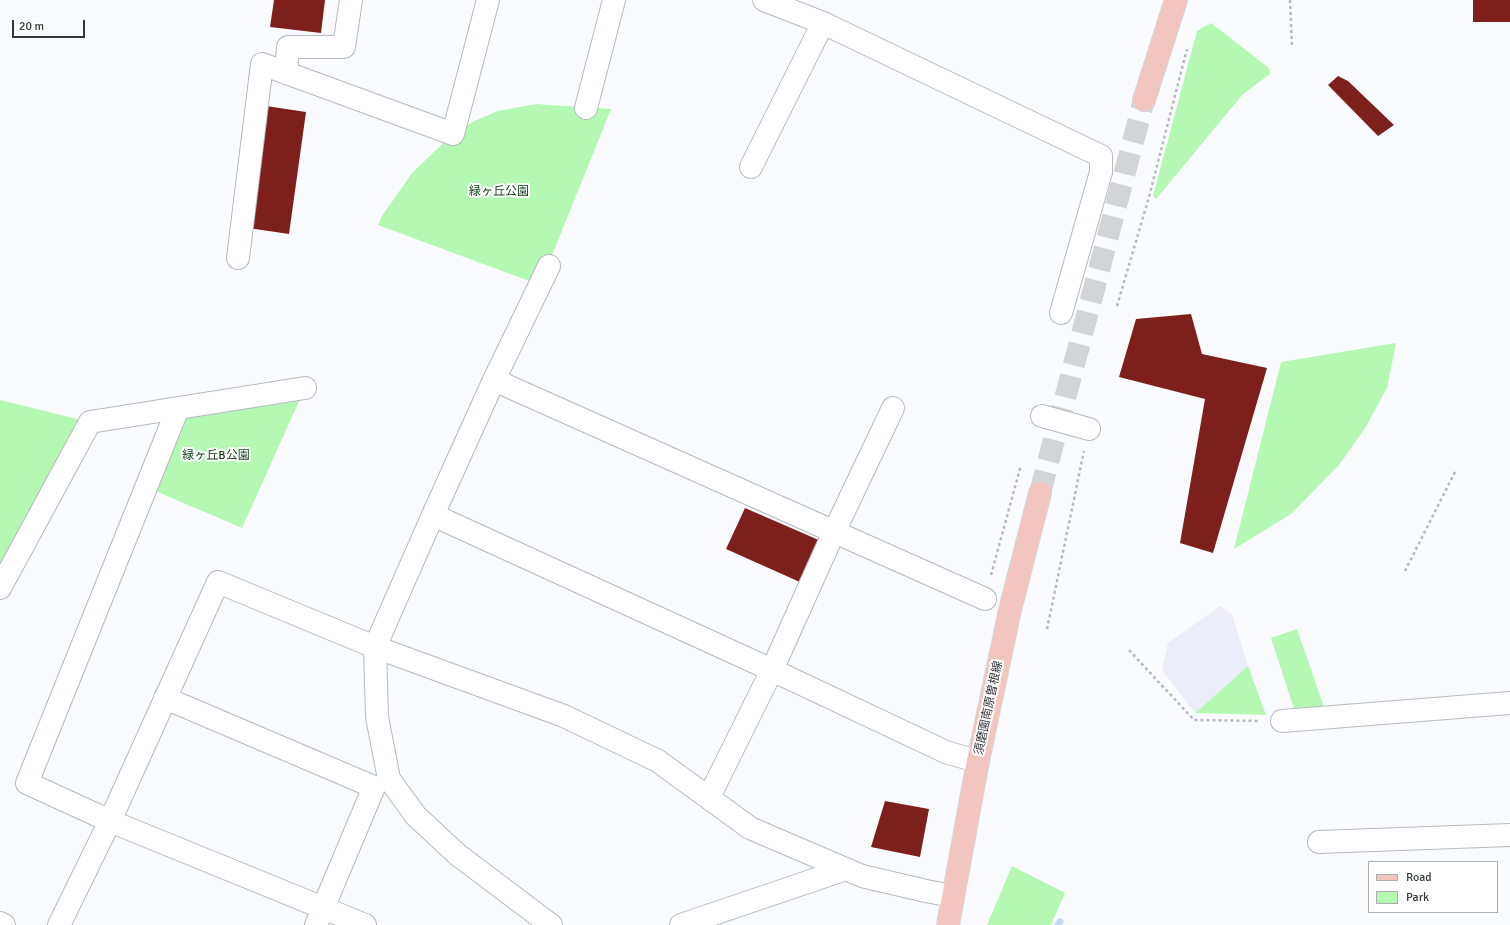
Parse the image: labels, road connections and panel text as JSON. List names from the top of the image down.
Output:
{
  "streets": {
    "main road": ["須磨園南原曽根線"]
  },
  "parks": ["緑ヶ丘公園", "緑ヶ丘B公園"],
  "legend": ["Road", "Park"],
  "scale_bar": "20 m"
}
